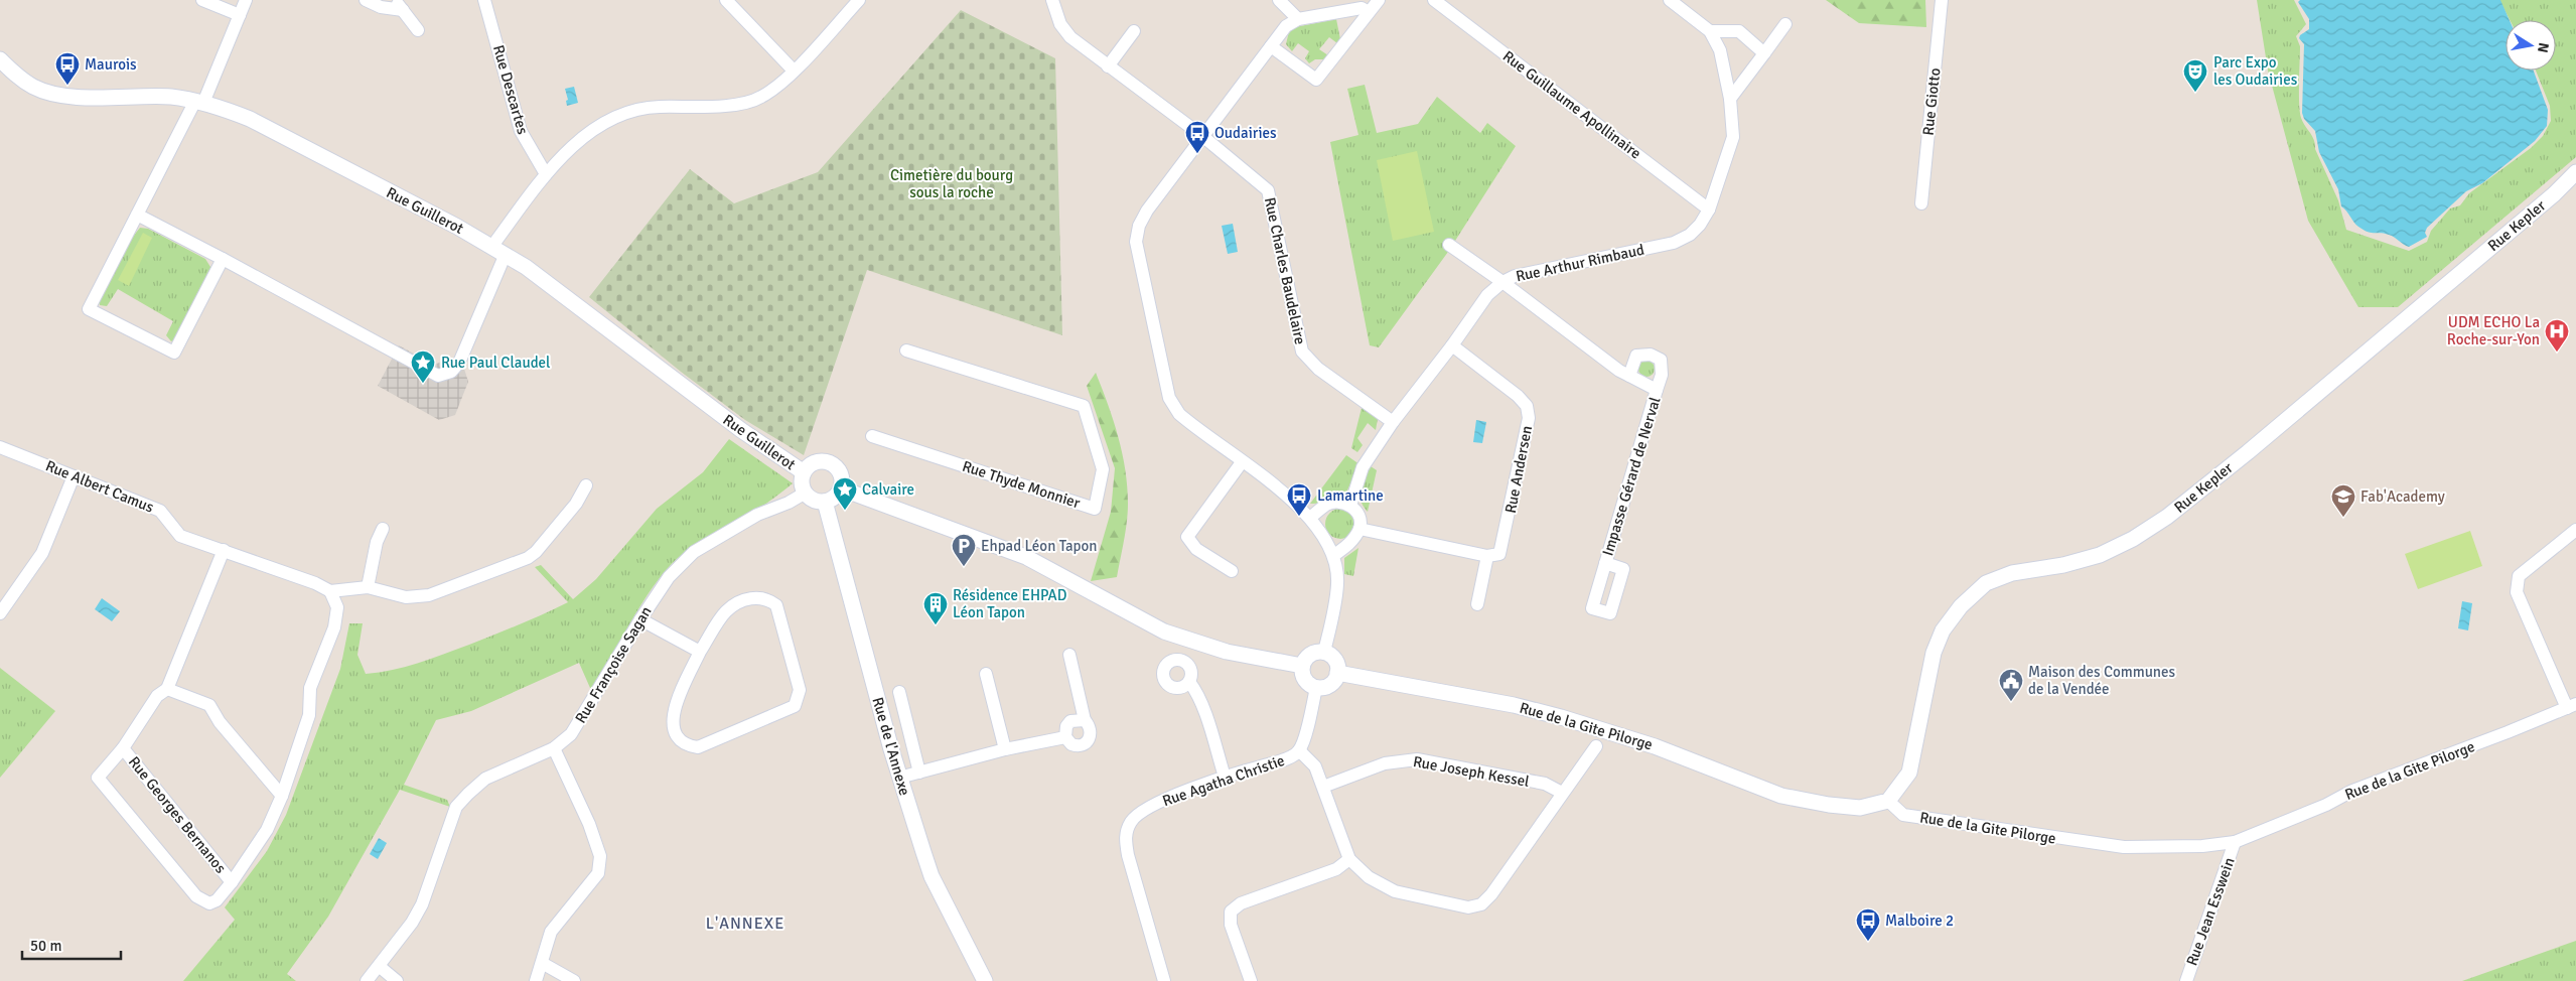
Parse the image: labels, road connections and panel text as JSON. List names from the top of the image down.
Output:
{
  "streets": {
    "street": [
      "Rue Descartes",
      "Rue Giotto",
      "Rue Guillaume Apollinaire",
      "Rue Guillerot",
      "Rue Kepler",
      "Rue Arthur Rimbaud",
      "Rue Charles Baudelaire",
      "Rue Andersen",
      "Impasse Gérard de Nerval",
      "Rue Thyde Monnier",
      "Rue Albert Camus",
      "Rue Françoise Sagan",
      "Rue de la Gite Pilorge",
      "Rue de l'Annexe",
      "Rue Joseph Kessel",
      "Rue Agatha Christie",
      "Rue Georges Bernanos",
      "Rue Jean Esswein"
    ]
  },
  "crossings": [
    ["Rue Guillaume Apollinaire", "Rue Arthur Rimbaud"],
    ["Rue Guillerot", "Rue Françoise Sagan"],
    ["Rue Guillerot", "Rue de l'Annexe"],
    ["Rue Kepler", "Rue de la Gite Pilorge"],
    ["Rue Arthur Rimbaud", "Rue Charles Baudelaire"],
    ["Rue Arthur Rimbaud", "Rue Andersen"],
    ["Rue Arthur Rimbaud", "Impasse Gérard de Nerval"],
    ["Rue Françoise Sagan", "Rue de l'Annexe"],
    ["Rue de la Gite Pilorge", "Rue Agatha Christie"],
    ["Rue de la Gite Pilorge", "Rue Jean Esswein"]
  ],
  "districts": ["L'ANNEXE"],
  "parks": ["Cimetière du bourg sous la roche"],
  "places": {
    "bus stop": [
      "Maurois",
      "Oudairies",
      "Lamartine",
      "Malboire 2"
    ],
    "theatre": ["Parc Expo les Oudairies"],
    "hospital": ["UDM ECHO La Roche-sur-Yon"],
    "place": ["Rue Paul Claudel", "Calvaire"],
    "school or university": ["Fab'Academy"],
    "parking": ["Ehpad Léon Tapon"],
    "building": ["Résidence EHPAD Léon Tapon"],
    "public building": ["Maison des Communes de la Vendée"]
  },
  "scale_bar": "50 m",
  "north": "right"
}
